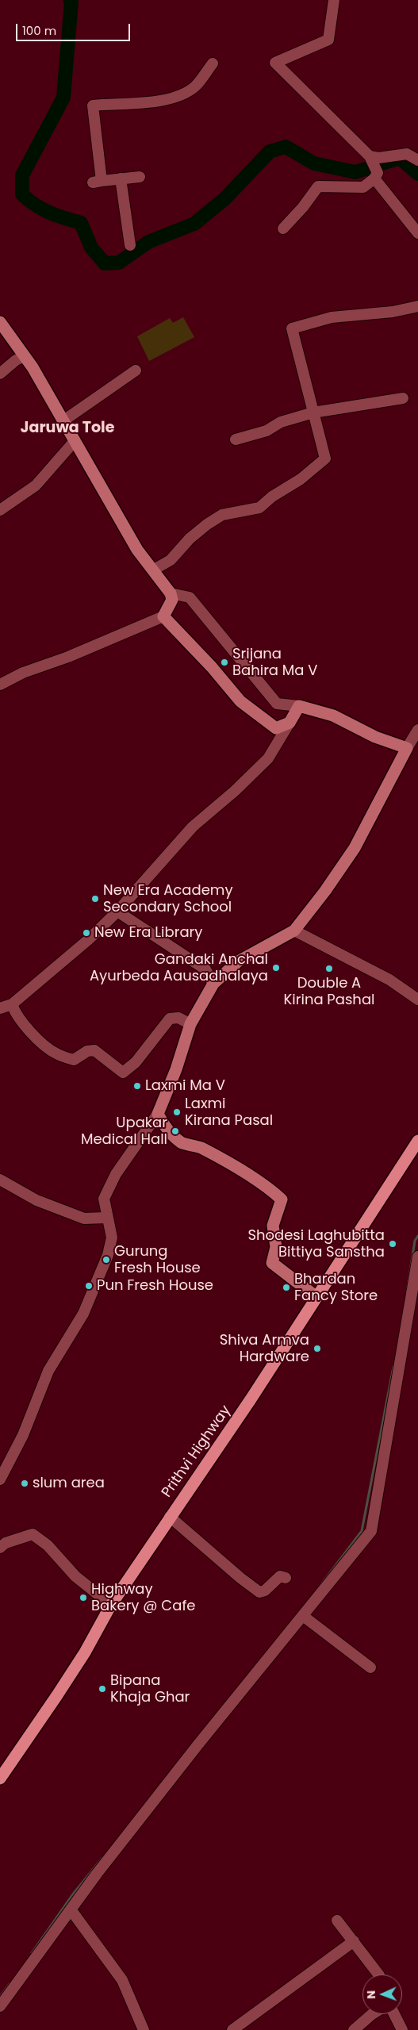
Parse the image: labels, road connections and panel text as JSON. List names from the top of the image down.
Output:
{
  "streets": {
    "highway": ["Prithvi Highway"]
  },
  "districts": ["Jaruwa Tole"],
  "places": [
    "Srijana Bahira Ma V",
    "New Era Academy Secondary School",
    "New Era Library",
    "Gandaki Anchal Ayurbeda Aausadhalaya",
    "Double A Kirina Pashal",
    "Laxmi Ma V",
    "Laxmi Kirana Pasal",
    "Upakar Medical Hall",
    "Shodesi Laghubitta Bittiya Sanstha",
    "Gurung Fresh House",
    "Pun Fresh House",
    "Bhardan Fancy Store",
    "Shiva Armva Hardware",
    "slum area",
    "Highway Bakery @ Cafe",
    "Bipana Khaja Ghar"
  ],
  "scale_bar": "100 m",
  "north": "left"
}
